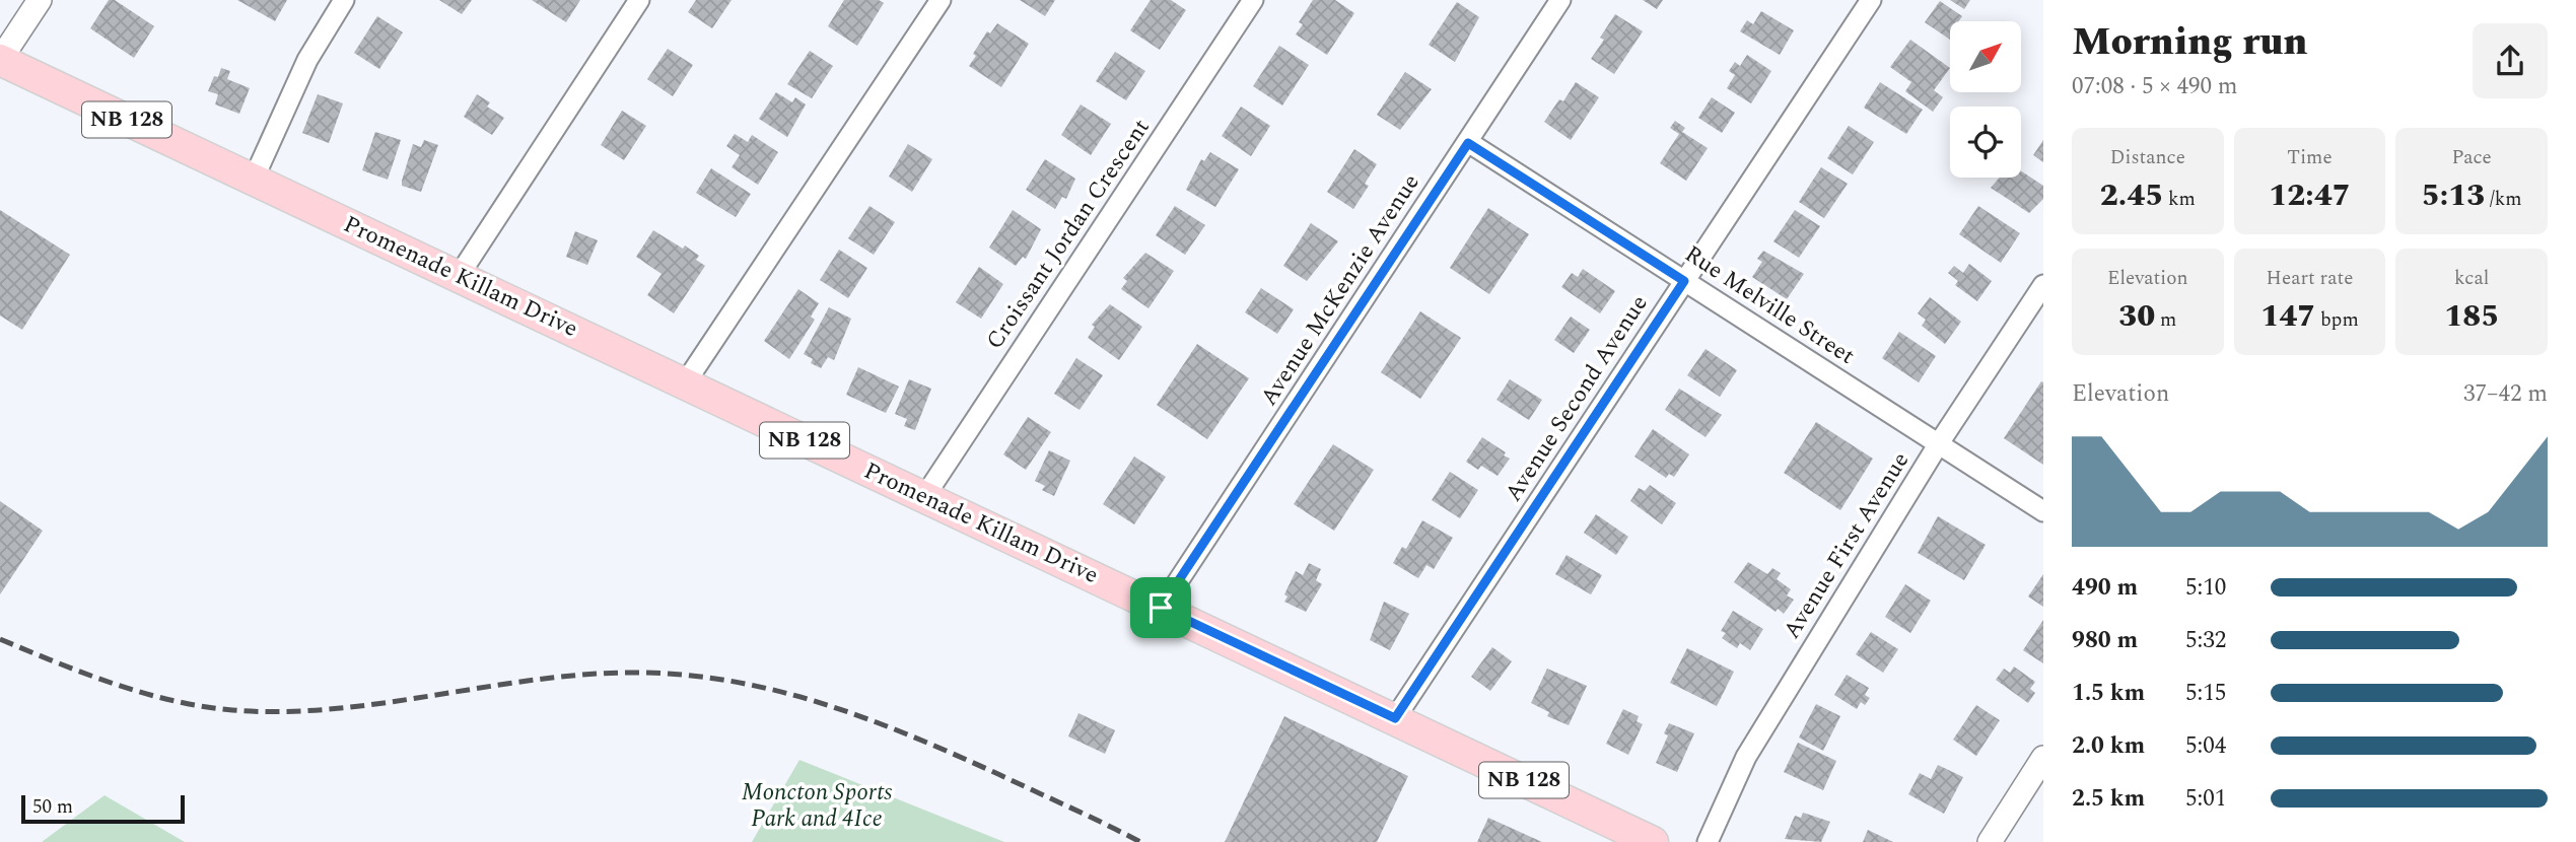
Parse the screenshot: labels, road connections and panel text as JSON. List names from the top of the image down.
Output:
{
  "streets": {
    "main road": ["NB 128", "Promenade Killam Drive"],
    "street": [
      "Croissant Jordan Crescent",
      "Avenue McKenzie Avenue",
      "Rue Melville Street",
      "Avenue Second Avenue",
      "Avenue First Avenue"
    ]
  },
  "crossings": [
    ["Croissant Jordan Crescent", "Promenade Killam Drive"],
    ["Promenade Killam Drive", "Avenue McKenzie Avenue"],
    ["Promenade Killam Drive", "Avenue Second Avenue"],
    ["Avenue McKenzie Avenue", "Rue Melville Street"],
    ["Rue Melville Street", "Avenue Second Avenue"],
    ["Rue Melville Street", "Avenue First Avenue"]
  ],
  "parks": ["Moncton Sports Park and 4Ice"],
  "scale_bar": "50 m",
  "north": "top right",
  "page": {
    "heading": ["Morning run", "07:08 · 5 × 490 m"],
    "stats": [
      ["Distance", "2.45 km"],
      ["Time", "12:47"],
      ["Pace", "5:13 /km"],
      ["Elevation", "30 m"],
      ["Heart rate", "147 bpm"],
      ["kcal", "185"]
    ],
    "chart": ["Elevation", "37–42 m"],
    "list": [
      {
        "name": "490 m",
        "note": "5:10"
      },
      {
        "name": "980 m",
        "note": "5:32"
      },
      {
        "name": "1.5 km",
        "note": "5:15"
      },
      {
        "name": "2.0 km",
        "note": "5:04"
      },
      {
        "name": "2.5 km",
        "note": "5:01"
      }
    ],
    "scale": "50 m"
  }
}
